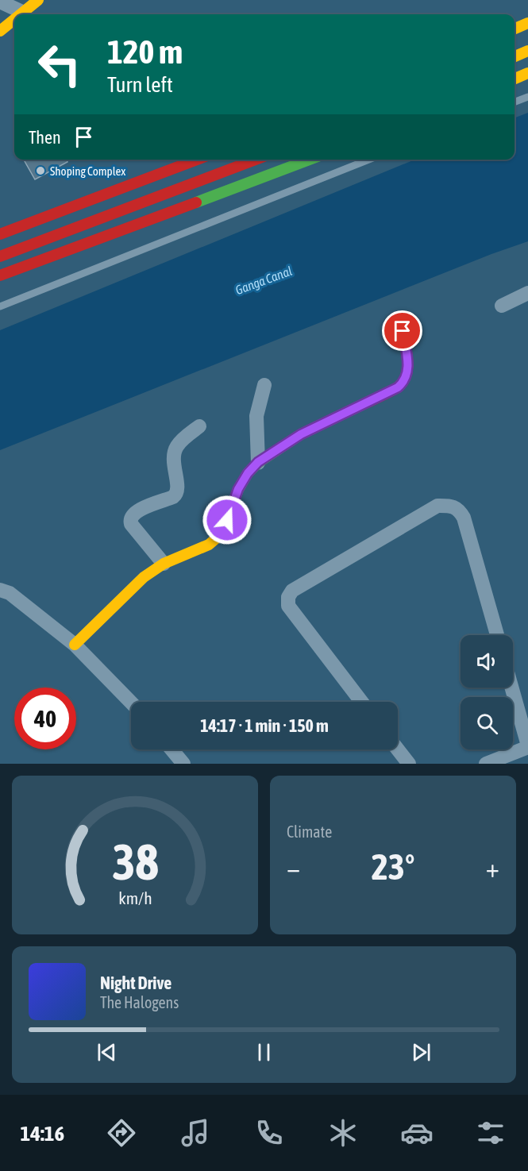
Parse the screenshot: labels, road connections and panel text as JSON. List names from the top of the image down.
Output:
{
  "water": ["Ganga Canal"],
  "places": ["Shoping Complex"],
  "page": {
    "turn": ["120 m", "Turn left"],
    "then": "Then",
    "limit": "40",
    "trip": "14:17 · 1 min · 150 m",
    "tile": "Climate",
    "heat": ["−", "23°", "+"],
    "song": ["Night Drive", "The Halogens"],
    "tabs": "14:16",
    "gauge": ["38", "km/h"]
  }
}
